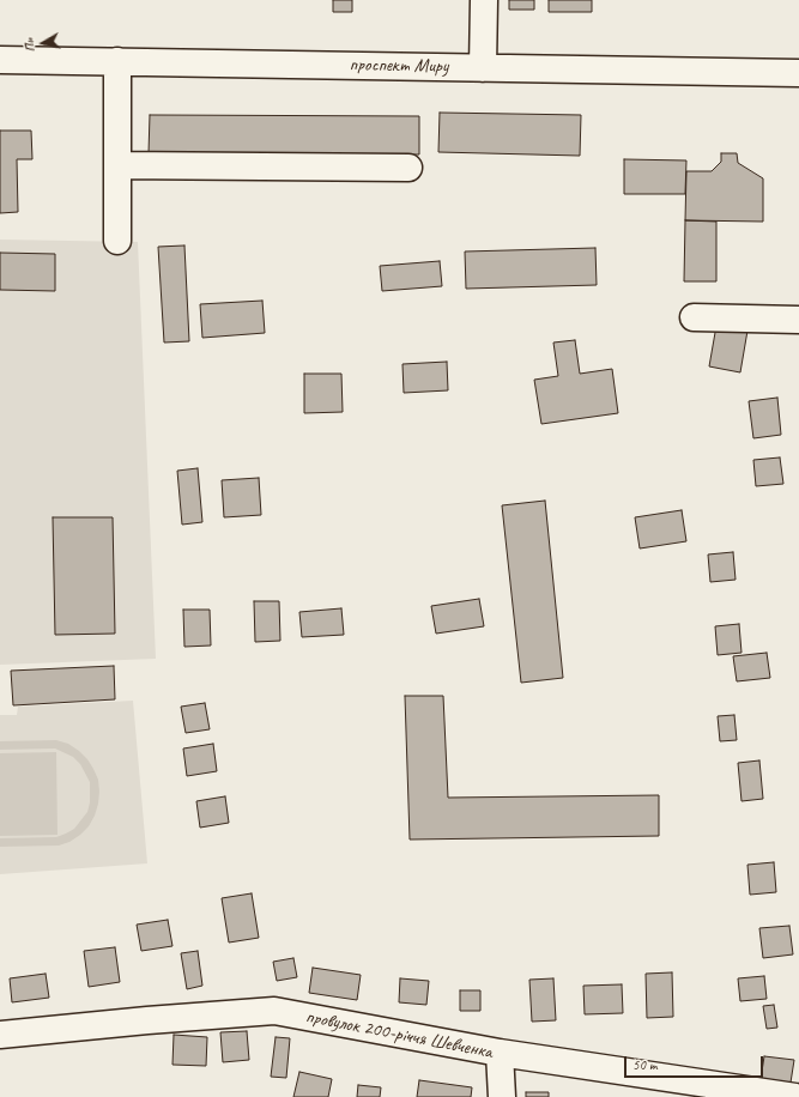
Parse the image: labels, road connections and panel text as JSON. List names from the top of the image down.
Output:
{
  "streets": {
    "street": ["проспект Миру", "провулок 200-річчя Шевченка"]
  },
  "scale_bar": "50 m",
  "north": "left"
}
